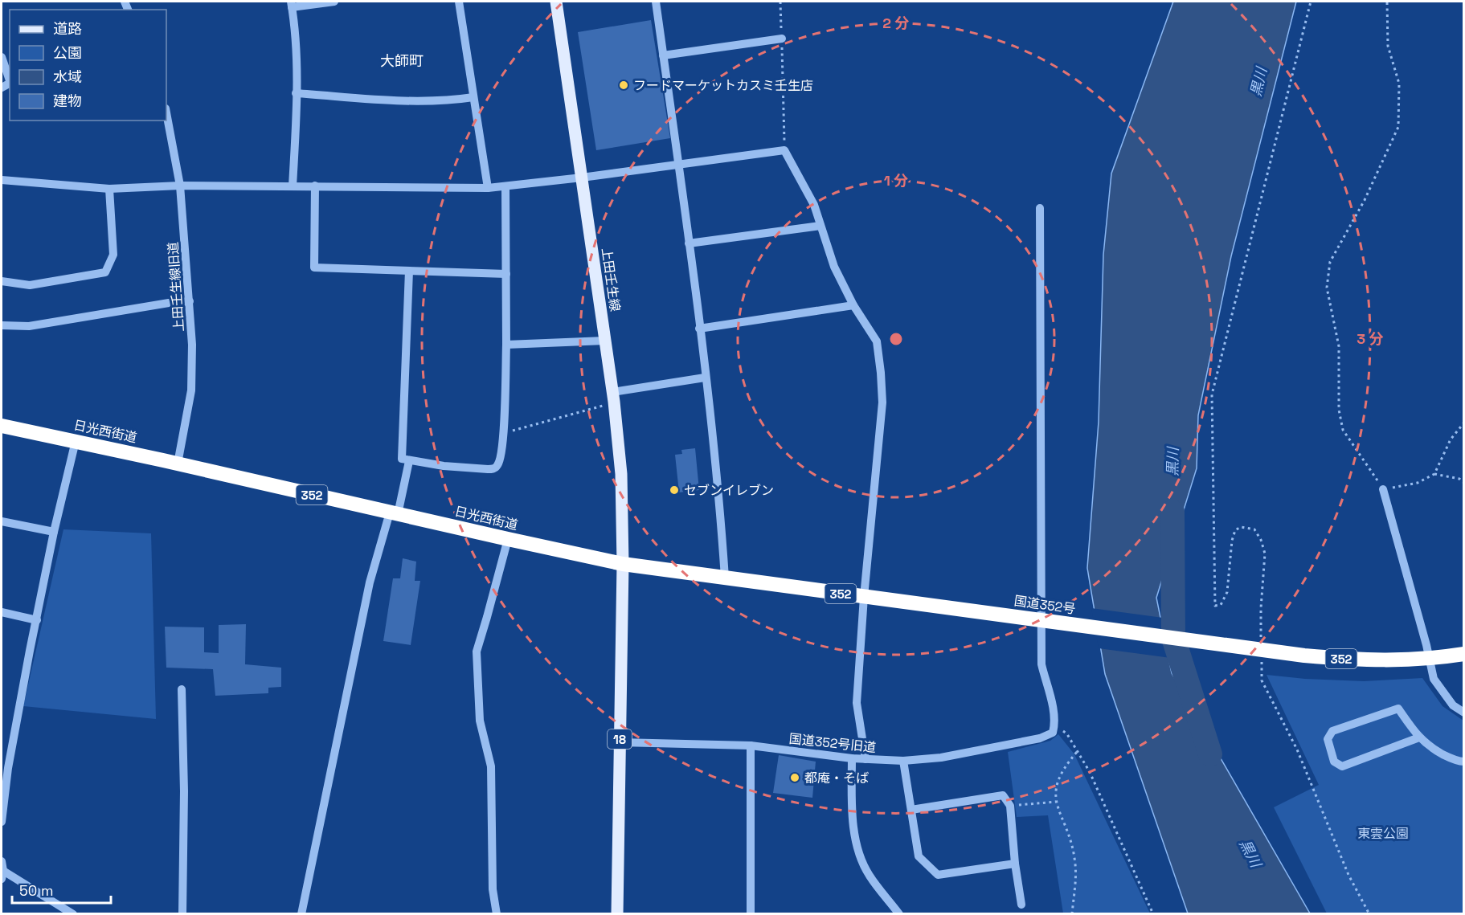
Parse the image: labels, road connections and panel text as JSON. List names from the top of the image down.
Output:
{
  "streets": {
    "highway": ["日光西街道", "352", "国道352号"],
    "main road": ["上田壬生線", "18"],
    "street": ["上田壬生線旧道", "国道352号旧道"]
  },
  "crossings": [
    ["上田壬生線", "日光西街道"],
    ["上田壬生線", "国道352号"],
    ["上田壬生線", "18"],
    ["上田壬生線旧道", "日光西街道"],
    ["日光西街道", "国道352号"],
    ["日光西街道", "18"],
    ["国道352号", "18"],
    ["18", "国道352号旧道"]
  ],
  "districts": ["大師町"],
  "water": ["黒川"],
  "parks": ["東雲公園"],
  "places": ["フードマーケットカスミ壬生店", "セブンイレブン", "都庵・そば"],
  "legend": [
    "道路",
    "公園",
    "水域",
    "建物"
  ],
  "scale_bar": "50 m",
  "rings": ["2 分", "1 分", "3 分"]
}
